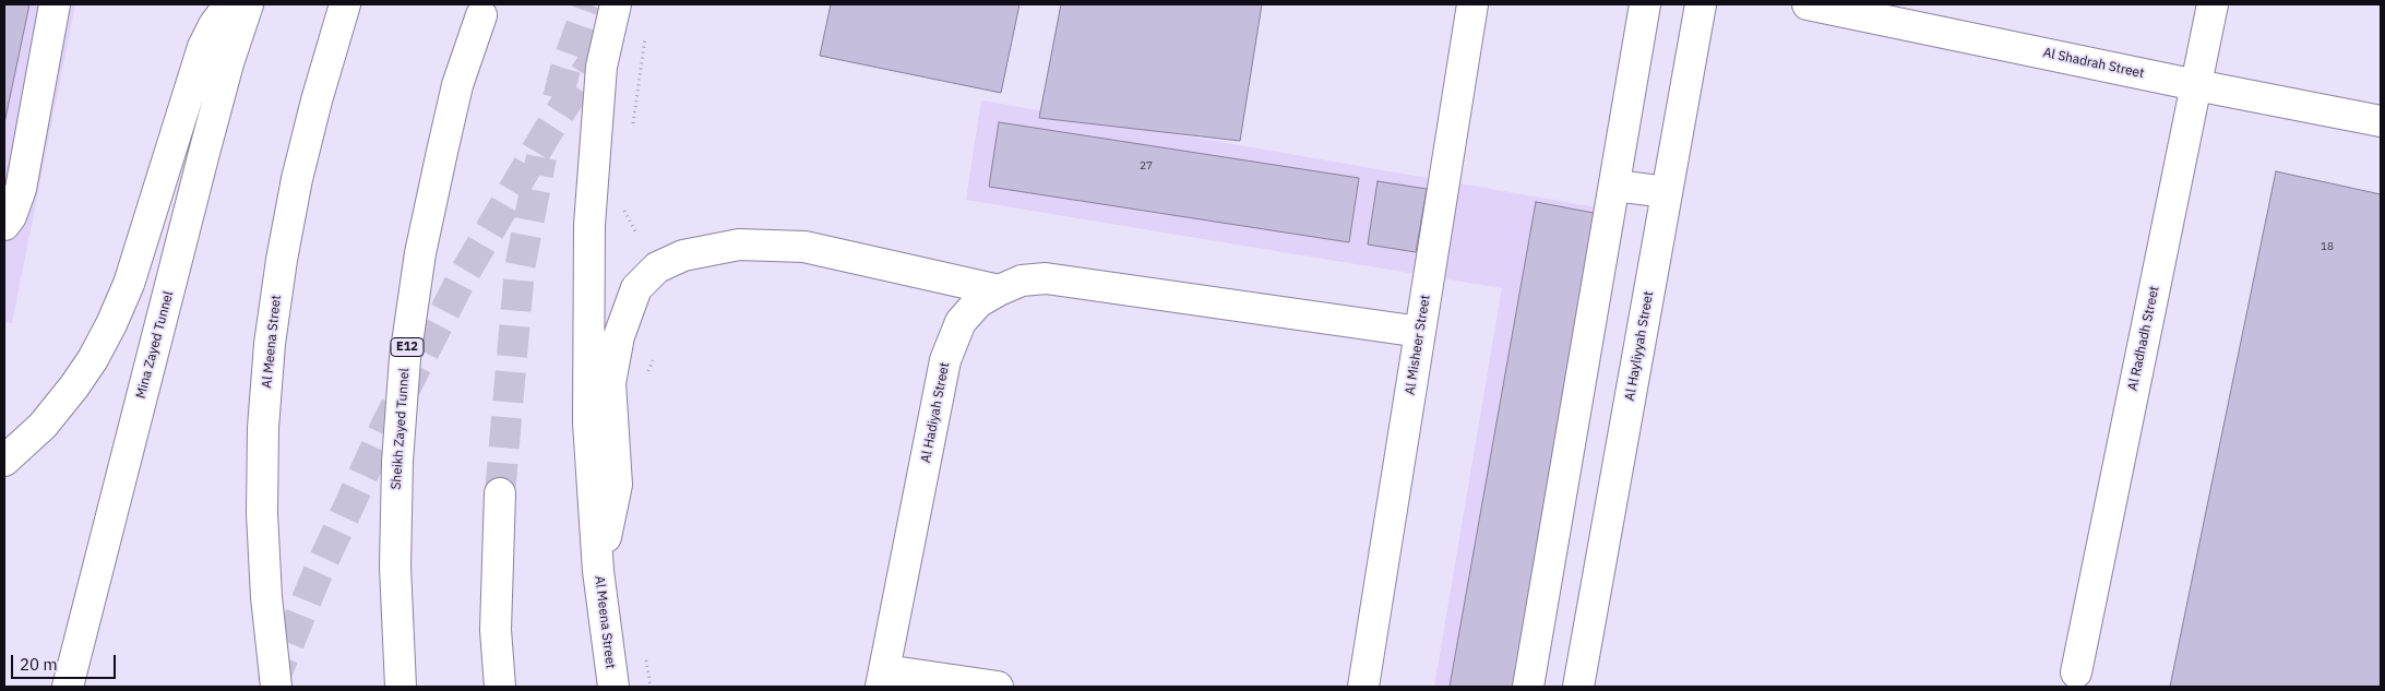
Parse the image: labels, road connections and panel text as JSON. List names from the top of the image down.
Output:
{
  "streets": {
    "main road": [
      "Al Shadrah Street",
      "Al Radhadh Street",
      "Al Meena Street",
      "Mina Zayed Tunnel",
      "Al Misheer Street",
      "Al Hayliyyah Street",
      "E12",
      "Al Hadiyah Street",
      "Sheikh Zayed Tunnel"
    ]
  },
  "crossings": [
    ["Al Shadrah Street", "Al Radhadh Street"],
    ["Al Misheer Street", "Al Hadiyah Street"]
  ],
  "house_numbers": ["27", "18"],
  "scale_bar": "20 m"
}
